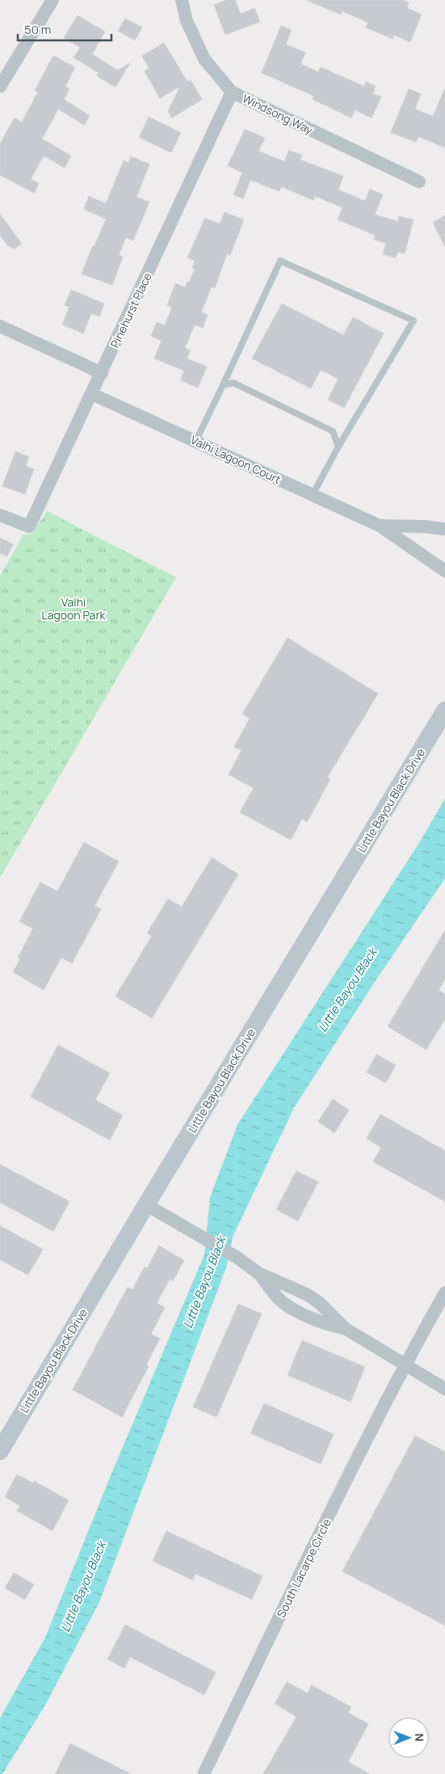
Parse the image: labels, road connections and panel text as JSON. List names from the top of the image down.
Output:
{
  "streets": {
    "main road": ["Little Bayou Black Drive"],
    "street": [
      "Windsong Way",
      "Pinehurst Place",
      "Valhi Lagoon Court",
      "South Lacarpe Circle"
    ]
  },
  "crossings": [
    ["Windsong Way", "Pinehurst Place"],
    ["Pinehurst Place", "Valhi Lagoon Court"]
  ],
  "water": ["Little Bayou Black"],
  "parks": ["Valhi Lagoon Park"],
  "scale_bar": "50 m",
  "north": "right"
}
